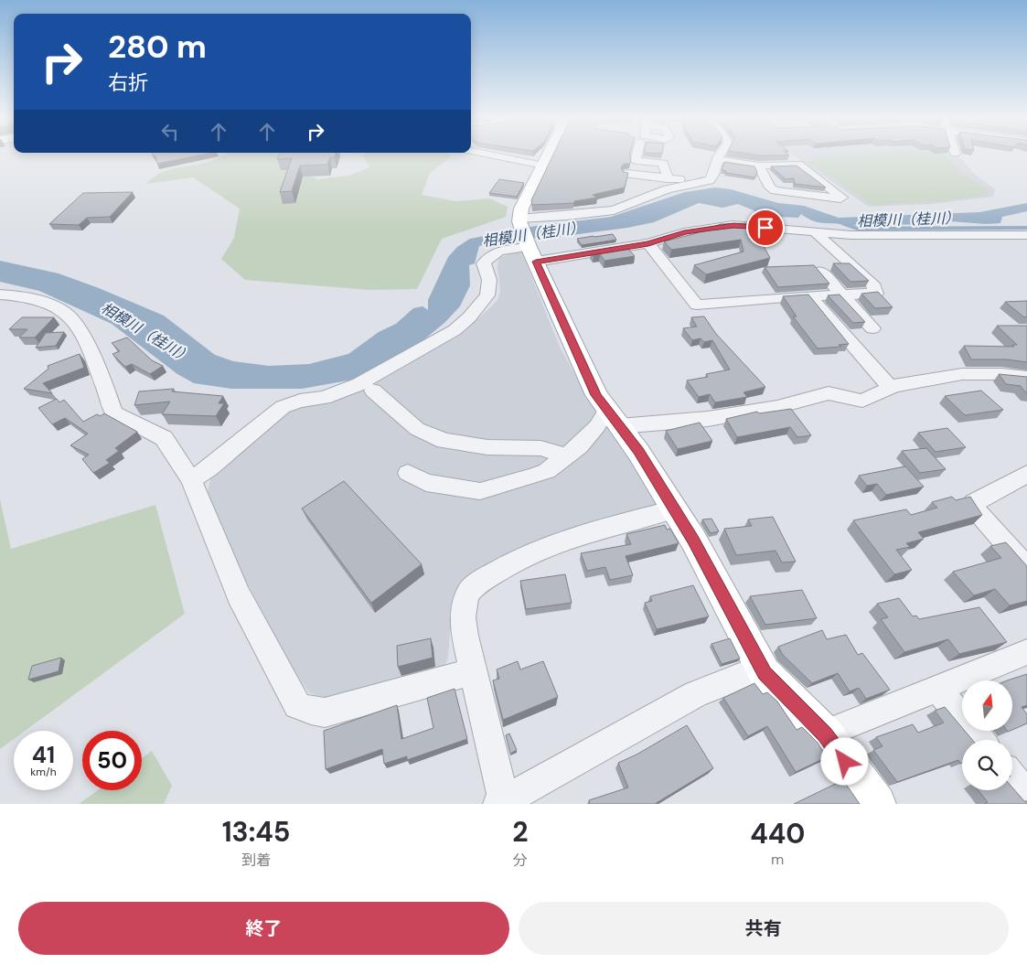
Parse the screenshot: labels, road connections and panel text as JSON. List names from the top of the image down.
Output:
{
  "water": ["相模川（桂川）"],
  "north": "top",
  "page": {
    "turn": ["280 m", "右折"],
    "speed": "41 km/h",
    "limit": "50",
    "eta": [
      "13:45",
      "到着",
      "2",
      "分",
      "440",
      "m"
    ],
    "buttons": ["終了", "共有"]
  }
}
